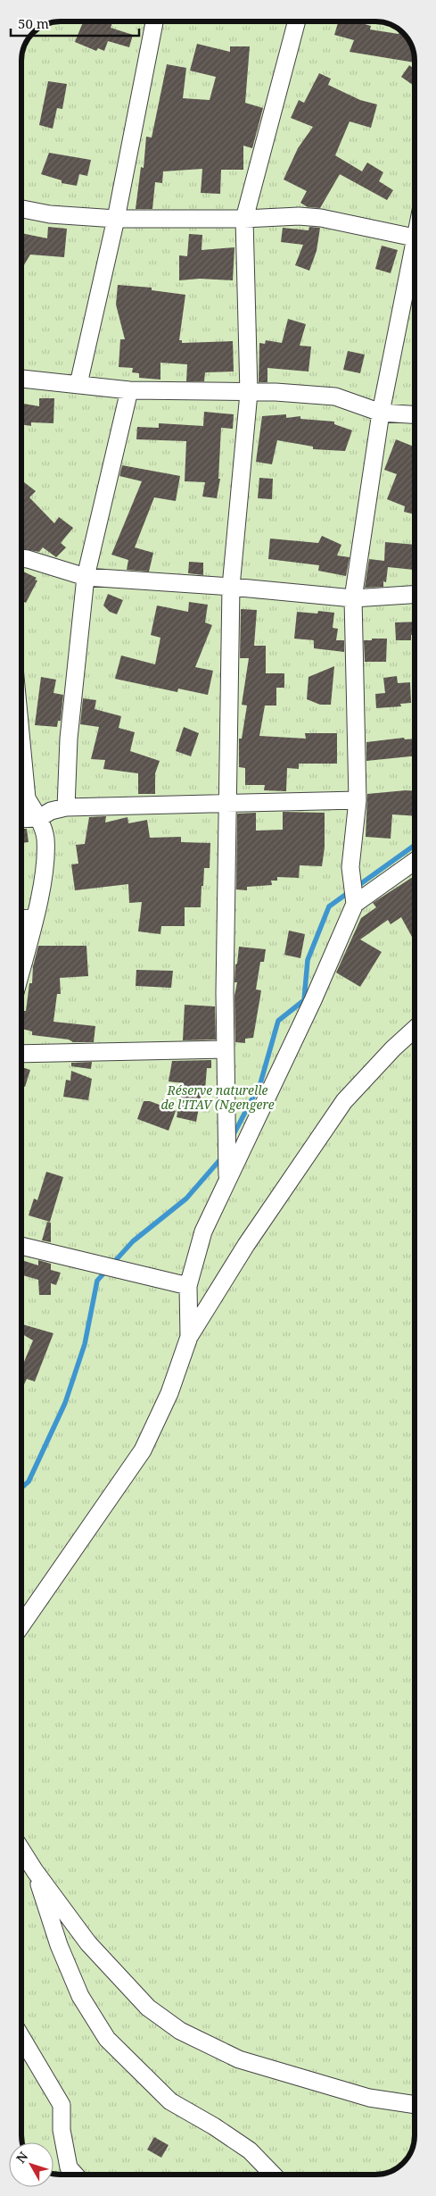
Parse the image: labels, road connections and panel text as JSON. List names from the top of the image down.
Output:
{
  "parks": ["Réserve naturelle de l'ITAV (Ngengere"],
  "scale_bar": "50 m",
  "north": "top left"
}
